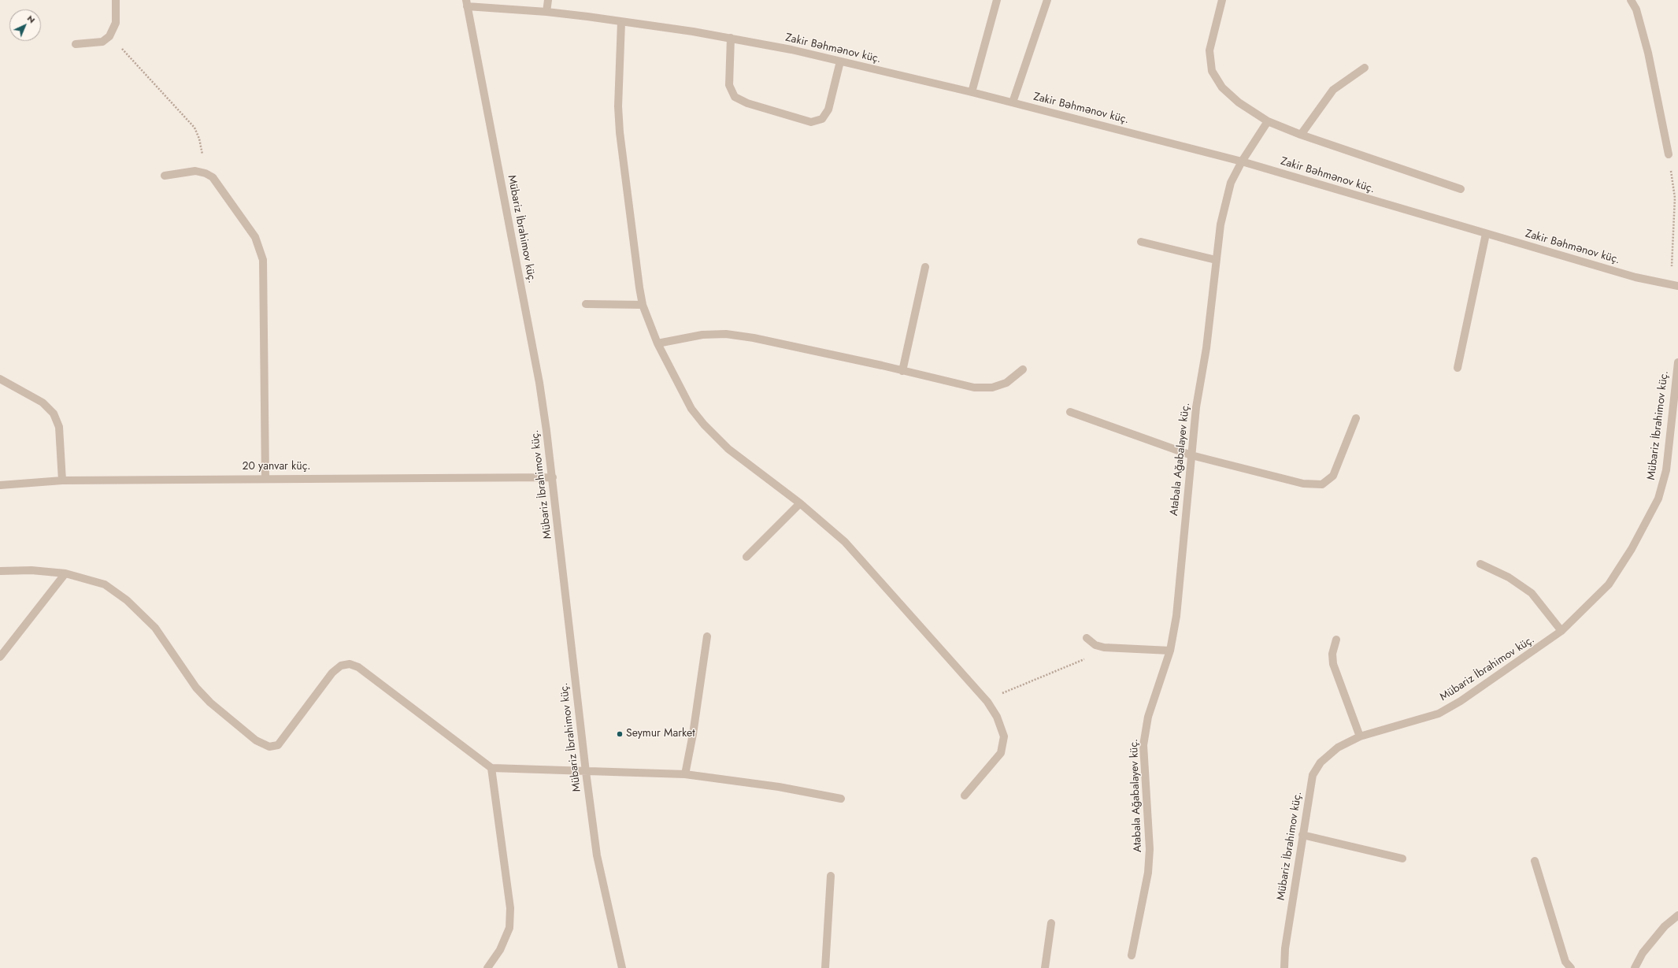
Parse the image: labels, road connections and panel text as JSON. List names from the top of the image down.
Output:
{
  "streets": {
    "street": [
      "Zakir Bəhmənov küç.",
      "Mübariz İbrahimov küç.",
      "Atabala Ağabalayev küç.",
      "20 yanvar küç."
    ]
  },
  "crossings": [
    ["Zakir Bəhmənov küç.", "Mübariz İbrahimov küç."],
    ["Zakir Bəhmənov küç.", "Atabala Ağabalayev küç."],
    ["Mübariz İbrahimov küç.", "20 yanvar küç."]
  ],
  "places": ["Seymur Market"],
  "north": "top right"
}
